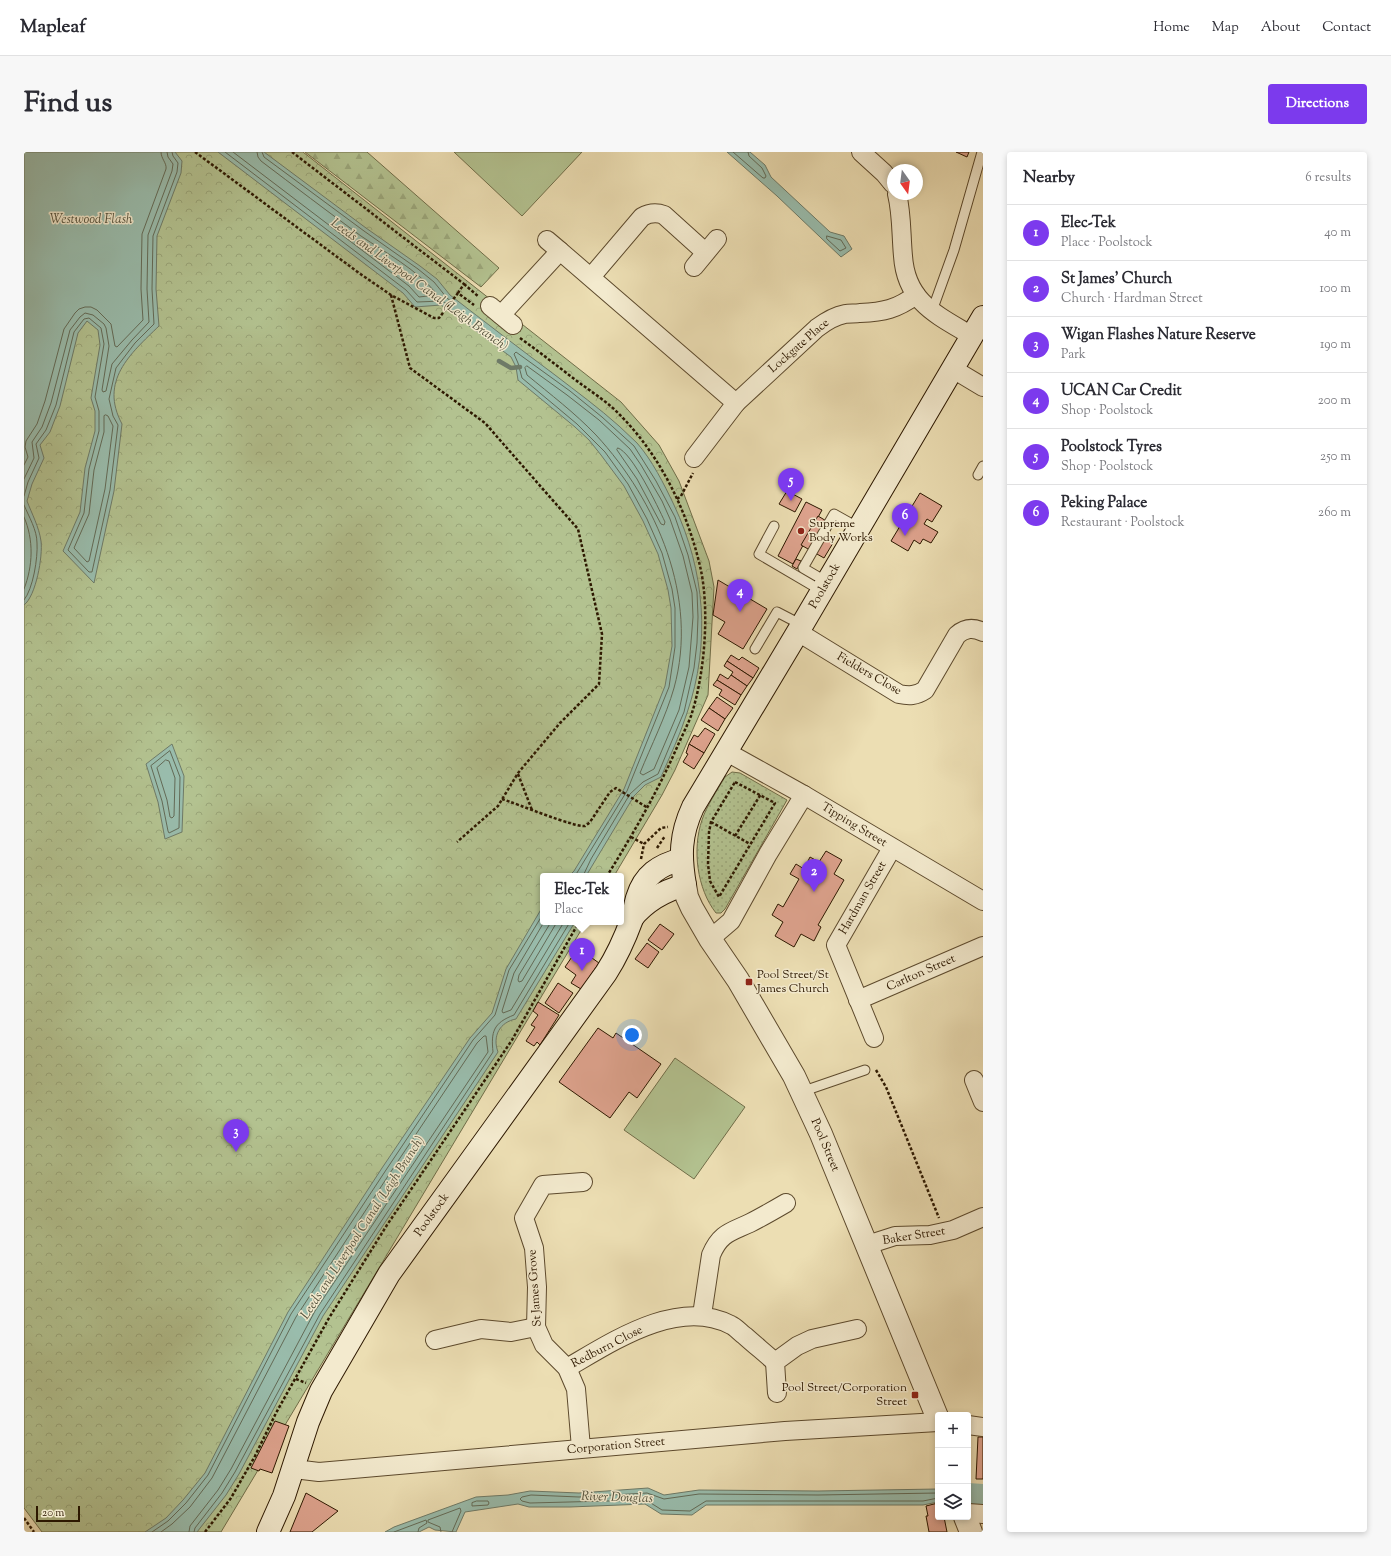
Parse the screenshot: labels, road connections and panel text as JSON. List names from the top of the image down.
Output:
{
  "streets": {
    "main road": ["Poolstock", "Pool Street"],
    "street": [
      "Lockgate Place",
      "Fielders Close",
      "Tipping Street",
      "Hardman Street",
      "Carlton Street",
      "Baker Street",
      "St James Grove",
      "Redburn Close",
      "Corporation Street"
    ]
  },
  "crossings": [
    ["Poolstock", "Fielders Close"],
    ["Poolstock", "Tipping Street"],
    ["Poolstock", "Pool Street"],
    ["Poolstock", "Corporation Street"],
    ["Tipping Street", "Hardman Street"],
    ["Hardman Street", "Carlton Street"],
    ["Pool Street", "Baker Street"],
    ["St James Grove", "Redburn Close"],
    ["St James Grove", "Corporation Street"]
  ],
  "water": ["Westwood Flash", "Leeds and Liverpool Canal (Leigh Branch)", "River Douglas"],
  "places": {
    "other": ["Supreme Body Works"],
    "transit": ["Pool Street/St James Church", "Pool Street/Corporation Street"]
  },
  "scale_bar": "20 m",
  "north": "bottom",
  "page": {
    "header": "Mapleaf",
    "nav": [
      "Home",
      "Map",
      "About",
      "Contact"
    ],
    "title": "Find us",
    "buttons": "Directions",
    "heading": ["Nearby", "6 results"],
    "list": [
      {
        "mark": "1",
        "name": "Elec-Tek",
        "note": "Place · Poolstock",
        "value": "40 m"
      },
      {
        "mark": "2",
        "name": "St James' Church",
        "note": "Church · Hardman Street",
        "value": "100 m"
      },
      {
        "mark": "3",
        "name": "Wigan Flashes Nature Reserve",
        "note": "Park",
        "value": "190 m"
      },
      {
        "mark": "4",
        "name": "UCAN Car Credit",
        "note": "Shop · Poolstock",
        "value": "200 m"
      },
      {
        "mark": "5",
        "name": "Poolstock Tyres",
        "note": "Shop · Poolstock",
        "value": "250 m"
      },
      {
        "mark": "6",
        "name": "Peking Palace",
        "note": "Restaurant · Poolstock",
        "value": "260 m"
      }
    ],
    "pins": [
      "5",
      "6",
      "4",
      "2",
      "1",
      "3"
    ],
    "popup": ["Elec-Tek", "Place"],
    "map_buttons": ["+", "−"],
    "scale": "20 m"
  }
}
